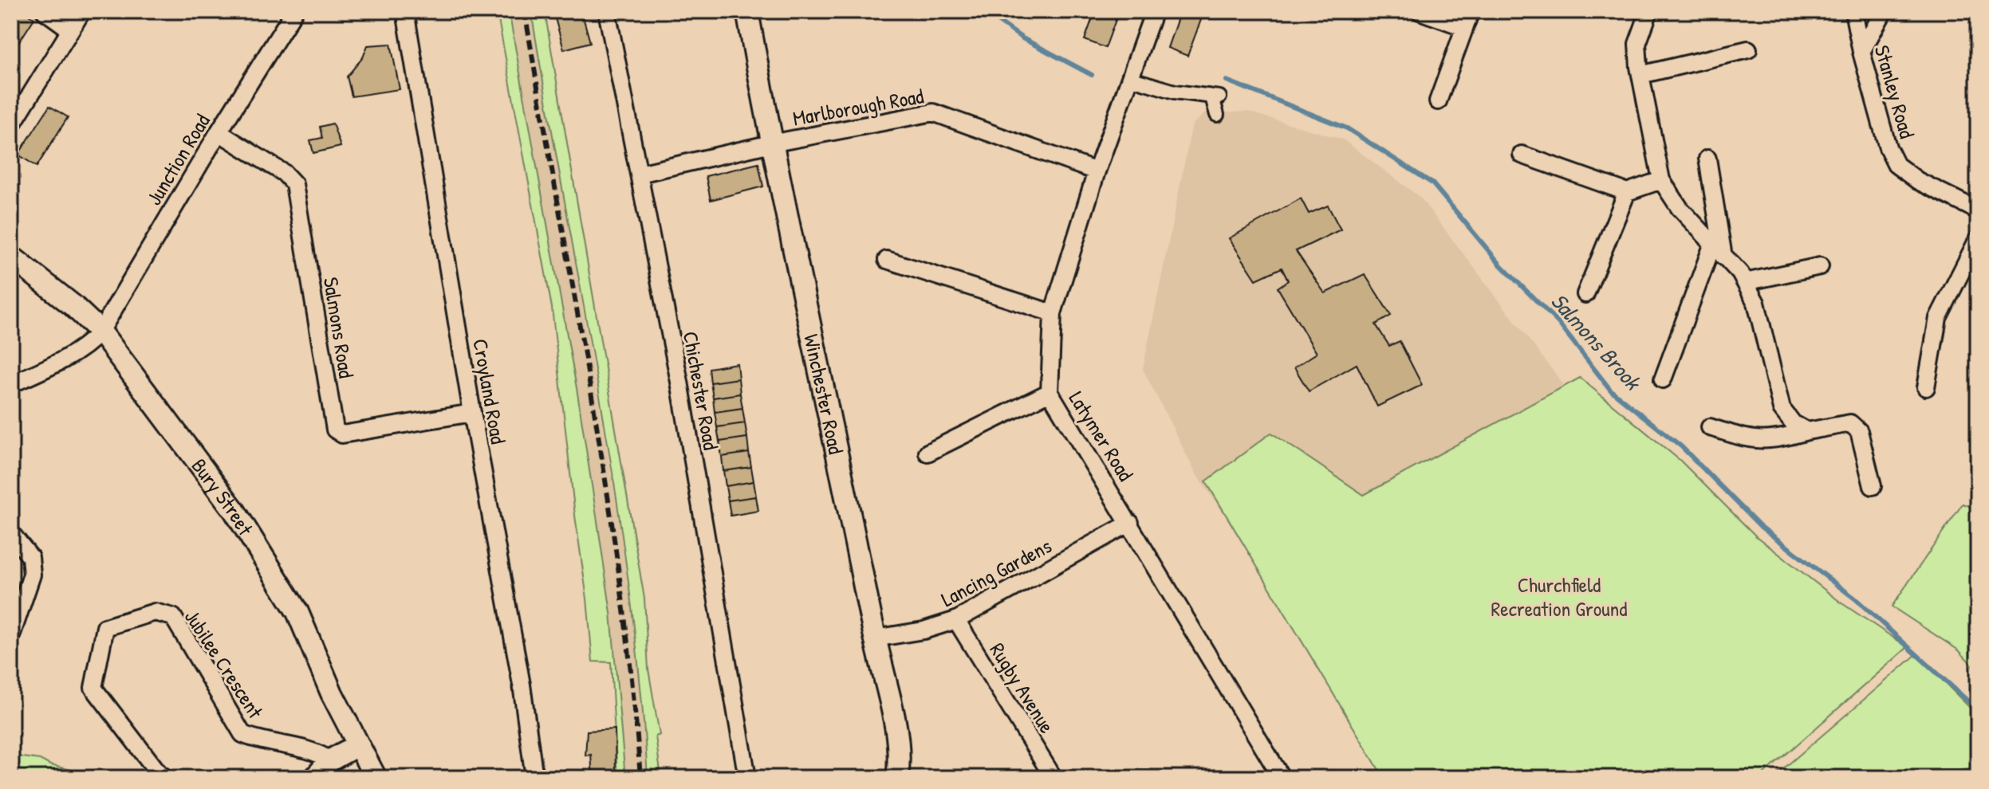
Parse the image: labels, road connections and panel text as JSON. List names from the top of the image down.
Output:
{
  "streets": {
    "street": [
      "Stanley Road",
      "Marlborough Road",
      "Junction Road",
      "Salmons Road",
      "Chichester Road",
      "Croyland Road",
      "Winchester Road",
      "Latymer Road",
      "Bury Street",
      "Lancing Gardens",
      "Jubilee Crescent",
      "Rugby Avenue"
    ]
  },
  "crossings": [
    ["Marlborough Road", "Chichester Road"],
    ["Marlborough Road", "Winchester Road"],
    ["Marlborough Road", "Latymer Road"],
    ["Junction Road", "Salmons Road"],
    ["Junction Road", "Bury Street"],
    ["Salmons Road", "Croyland Road"],
    ["Winchester Road", "Lancing Gardens"],
    ["Latymer Road", "Lancing Gardens"],
    ["Lancing Gardens", "Rugby Avenue"]
  ],
  "water": ["Salmons Brook"],
  "parks": ["Churchfield Recreation Ground"]
}
